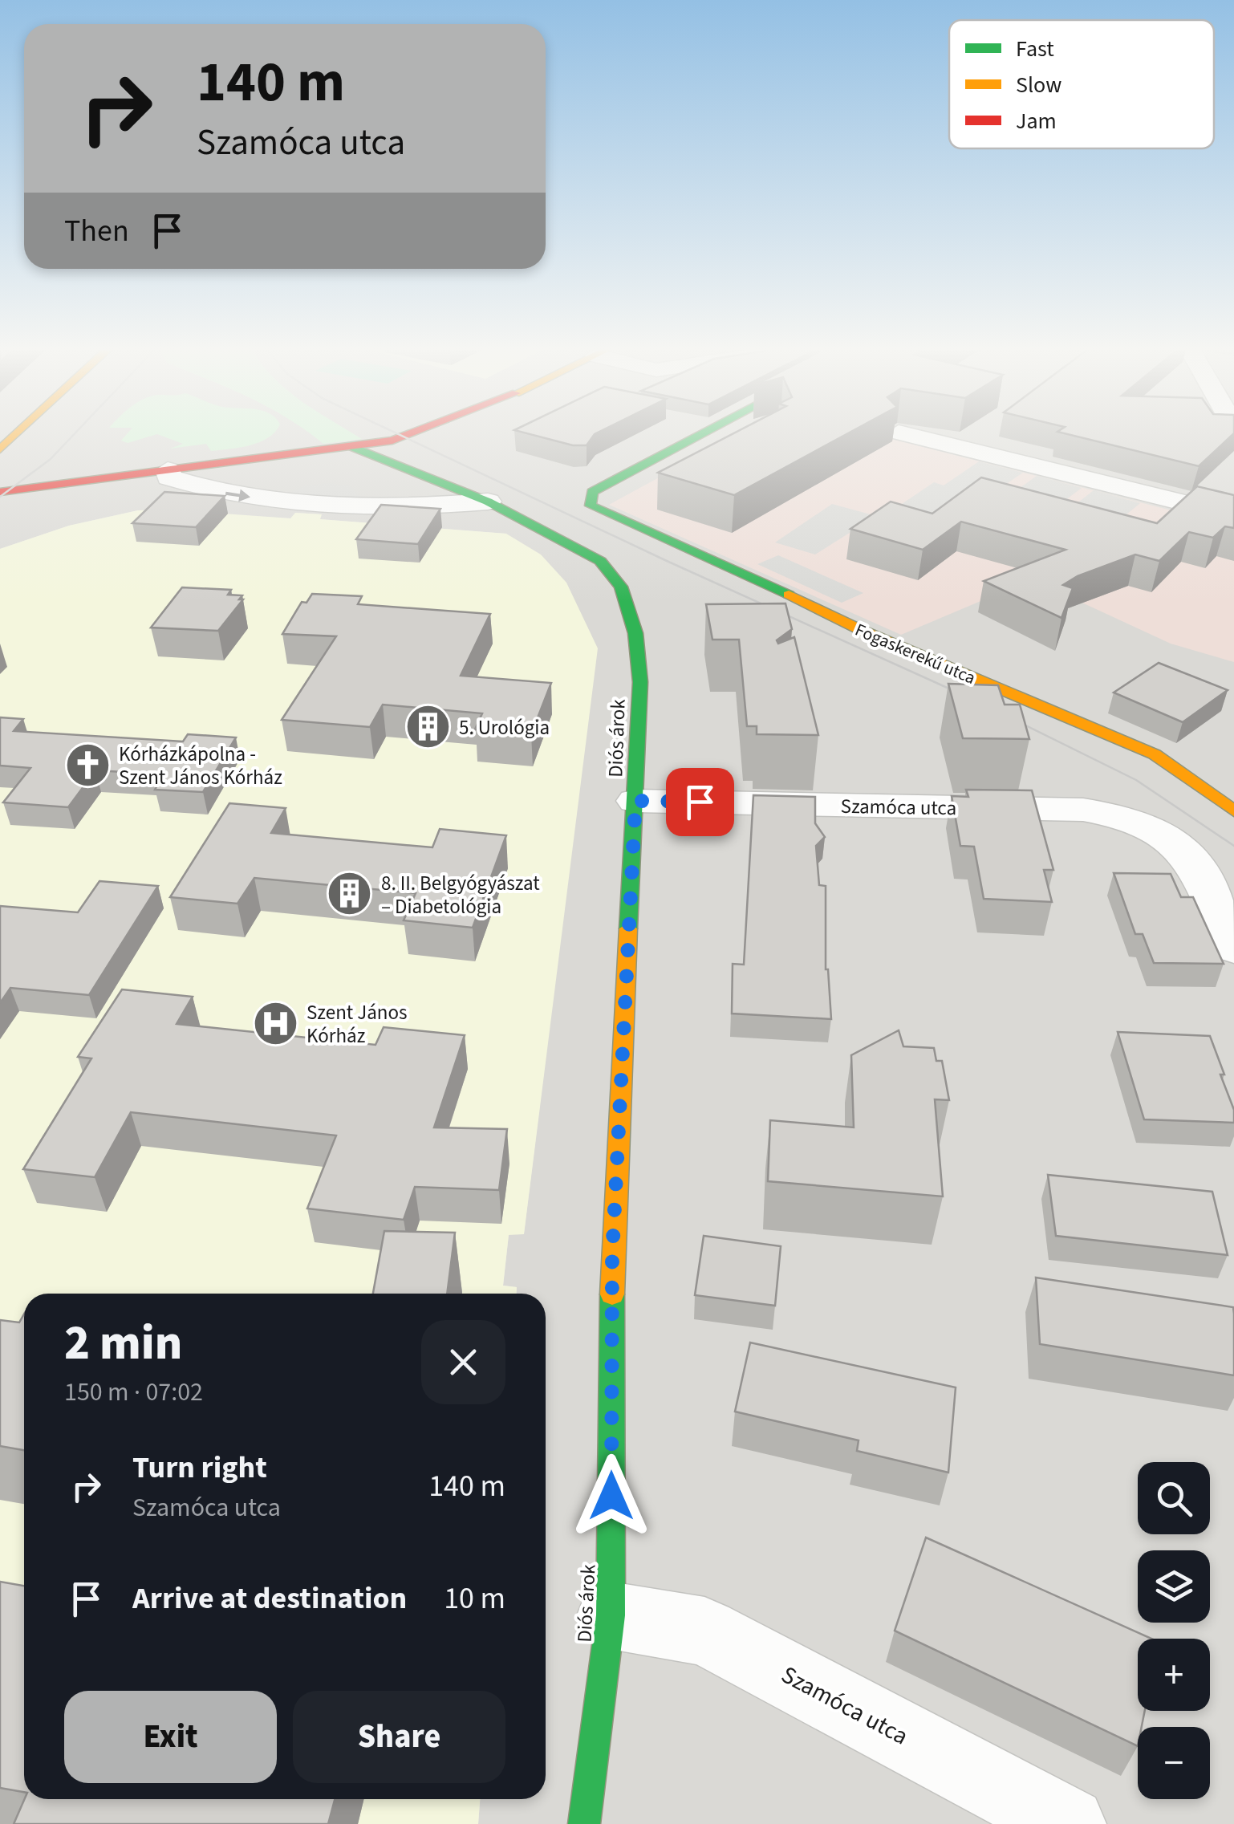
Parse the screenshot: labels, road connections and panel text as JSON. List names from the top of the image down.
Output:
{
  "streets": {
    "street": ["Fogaskerekű utca", "Diós árok", "Szamóca utca"]
  },
  "crossings": [
    ["Diós árok", "Szamóca utca"]
  ],
  "places": {
    "building": ["5. Urológia", "8. II. Belgyógyászat – Diabetológia"],
    "church": ["Kórházkápolna - Szent János Kórház"],
    "hospital": ["Szent János Kórház"]
  },
  "legend": ["Fast", "Slow", "Jam"],
  "page": {
    "turn": ["140 m", "Szamóca utca"],
    "then": "Then",
    "heading": ["2 min", "150 m · 07:02"],
    "list": [
      {
        "name": "Turn right",
        "note": "Szamóca utca",
        "value": "140 m"
      },
      {
        "name": "Arrive at destination",
        "value": "10 m"
      }
    ],
    "map_buttons": ["+", "−"],
    "buttons": ["Exit", "Share"]
  }
}
